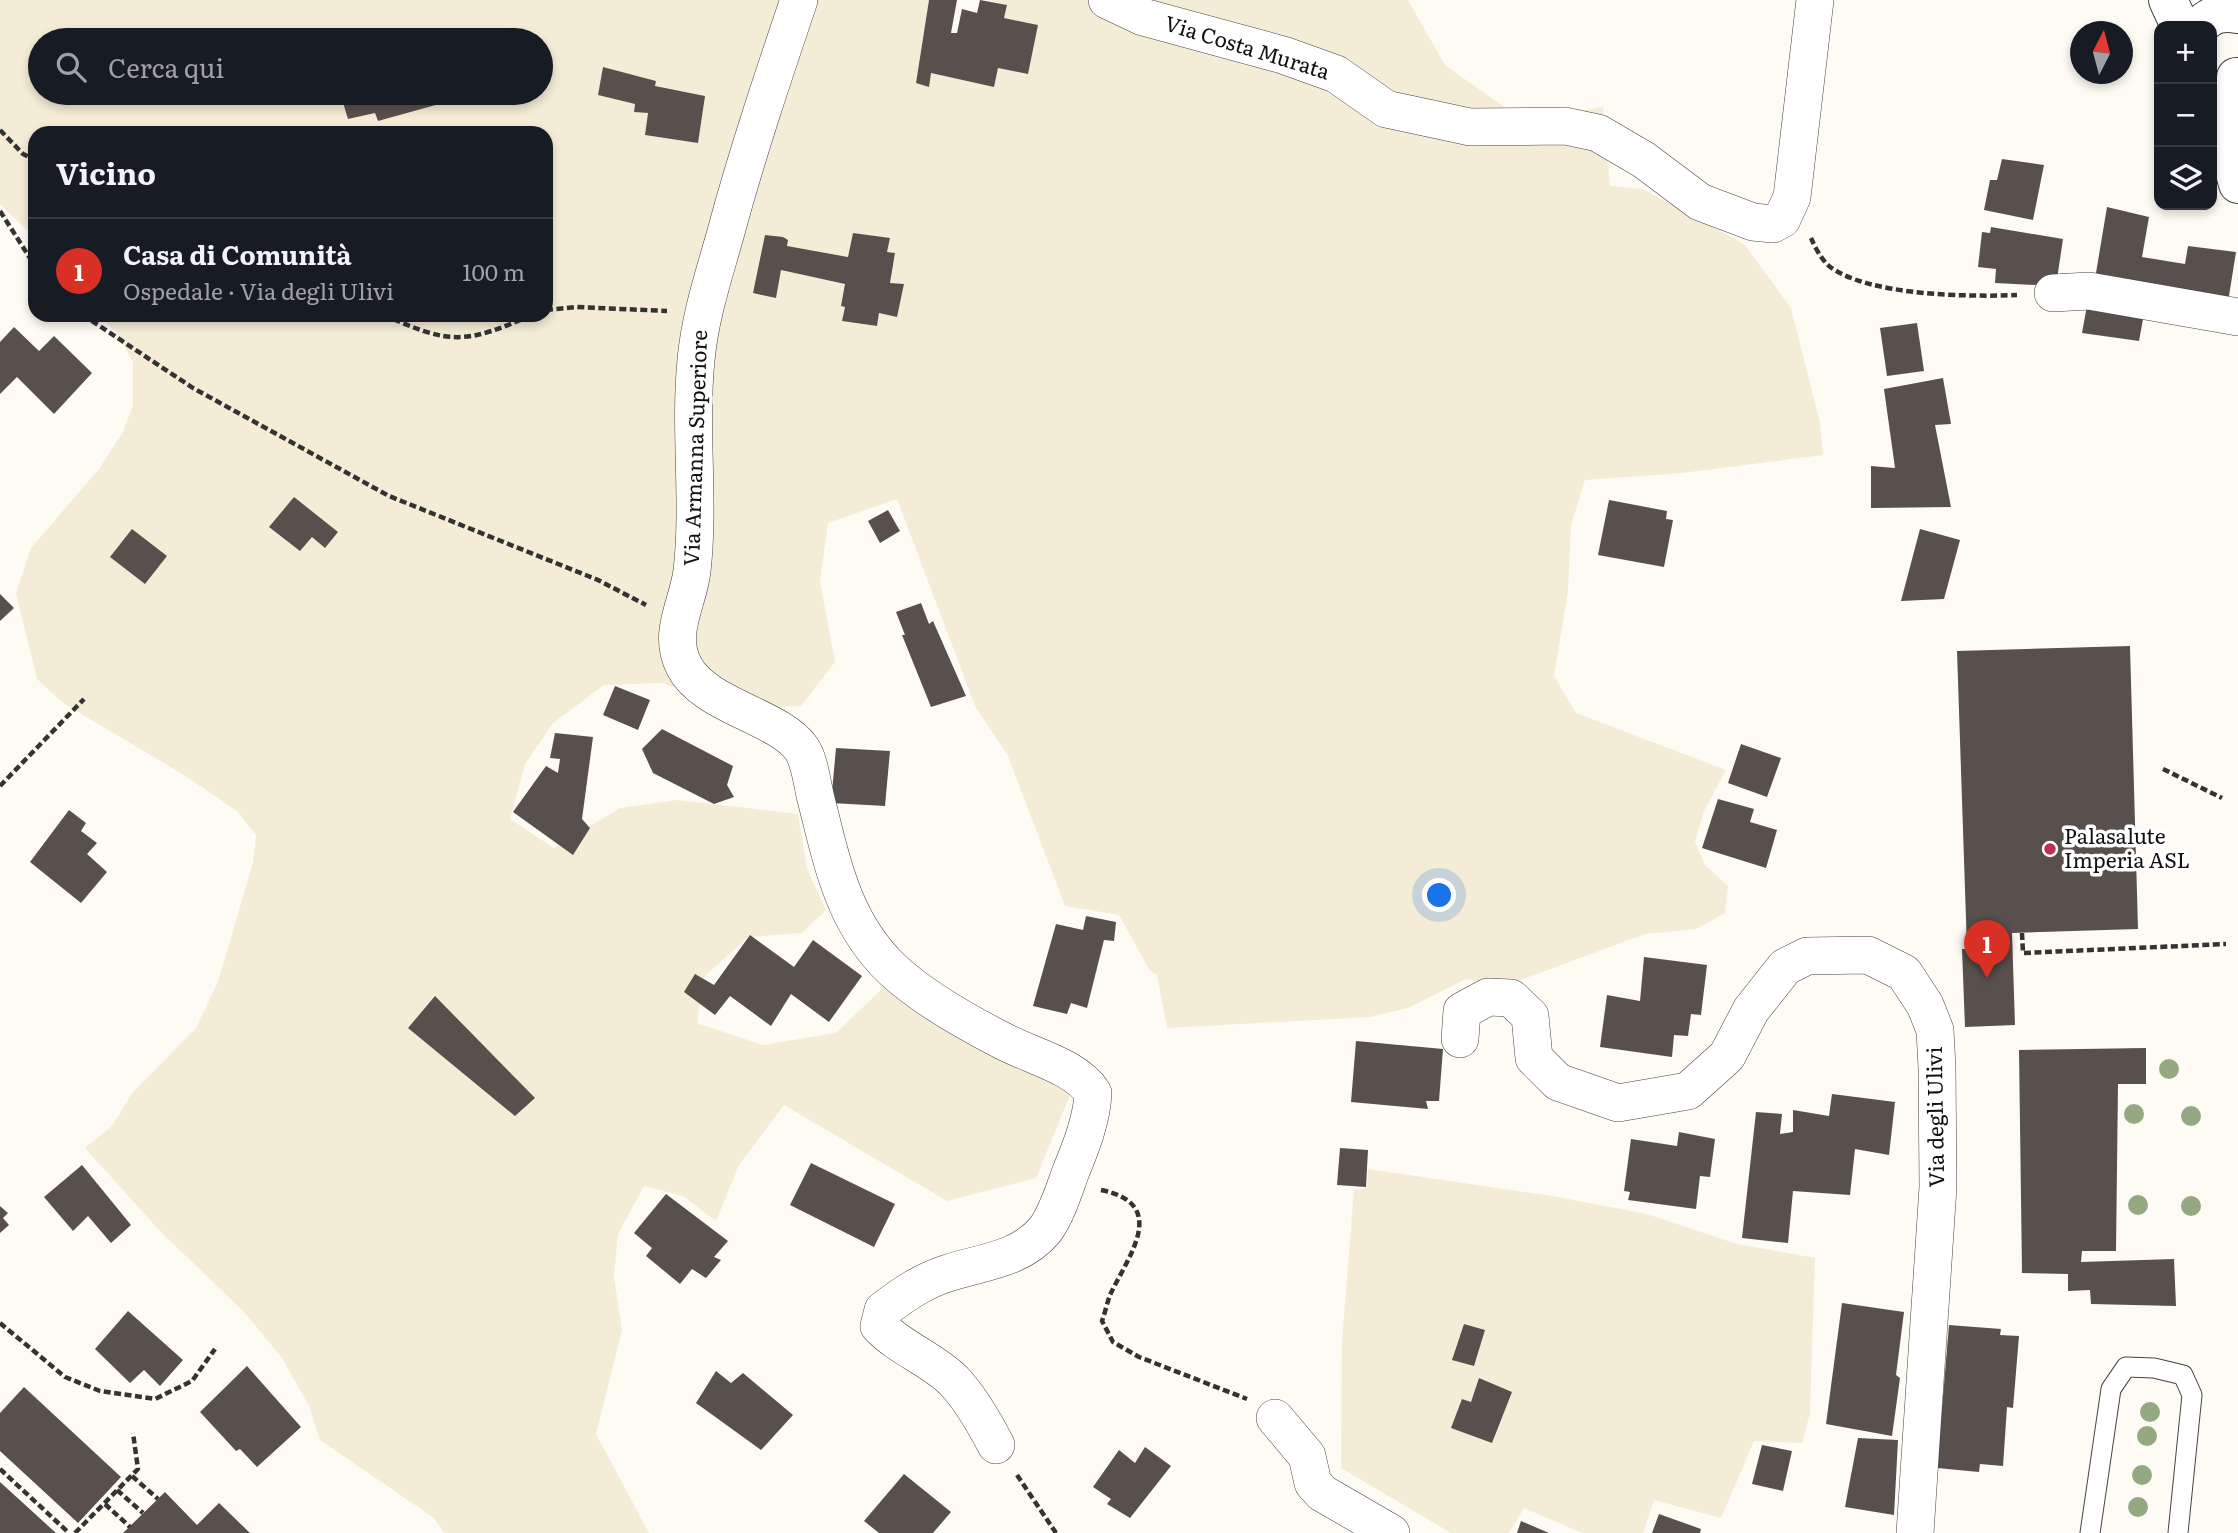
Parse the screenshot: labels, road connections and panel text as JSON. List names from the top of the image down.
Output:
{
  "streets": {
    "street": ["Via Costa Murata", "Via Armanna Superiore", "Via degli Ulivi"]
  },
  "places": ["Palasalute Imperia ASL"],
  "north": "top",
  "page": {
    "map_buttons": ["+", "−"],
    "search": "Cerca qui",
    "heading": "Vicino",
    "list": [
      {
        "mark": "1",
        "name": "Casa di Comunità",
        "note": "Ospedale · Via degli Ulivi",
        "value": "100 m"
      }
    ],
    "pins": "1"
  }
}
